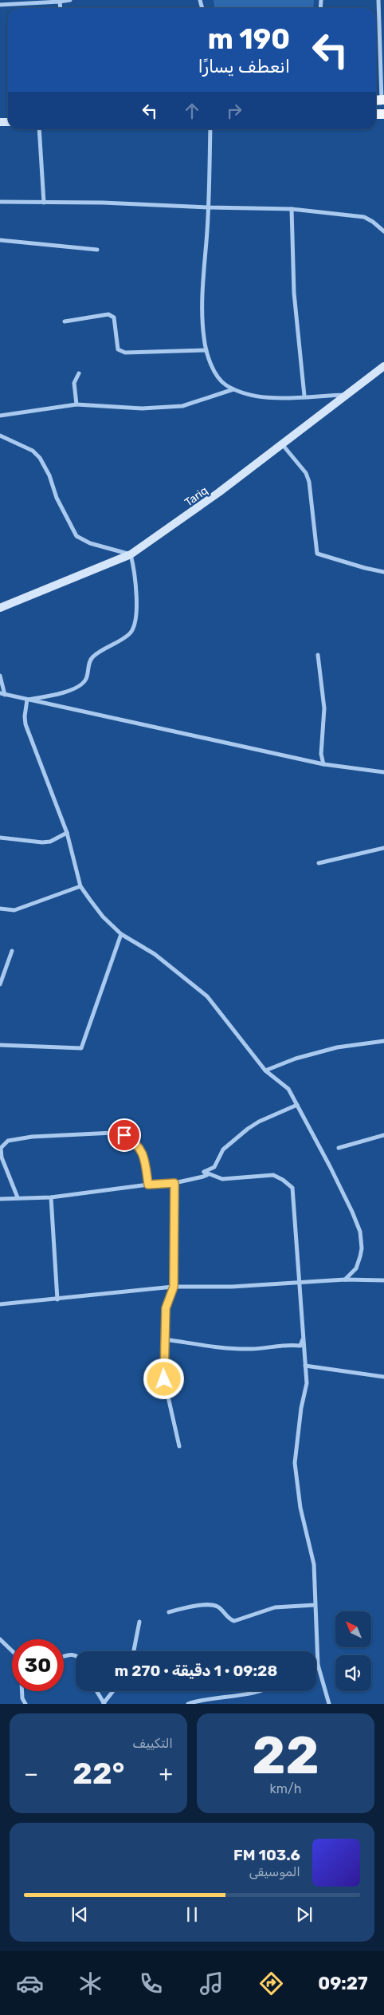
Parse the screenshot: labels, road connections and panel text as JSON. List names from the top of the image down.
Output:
{
  "streets": {
    "main road": ["Tariq"]
  },
  "north": "top left",
  "page": {
    "turn": ["190 m", "انعطف يسارًا"],
    "limit": "30",
    "trip": "09:28 · 1 دقيقة · 270 m",
    "tile": [
      ["22", "km/h"],
      "التكييف"
    ],
    "heat": ["−", "22°", "+"],
    "song": ["103.6 FM", "الموسيقى"],
    "tabs": "09:27"
  }
}
